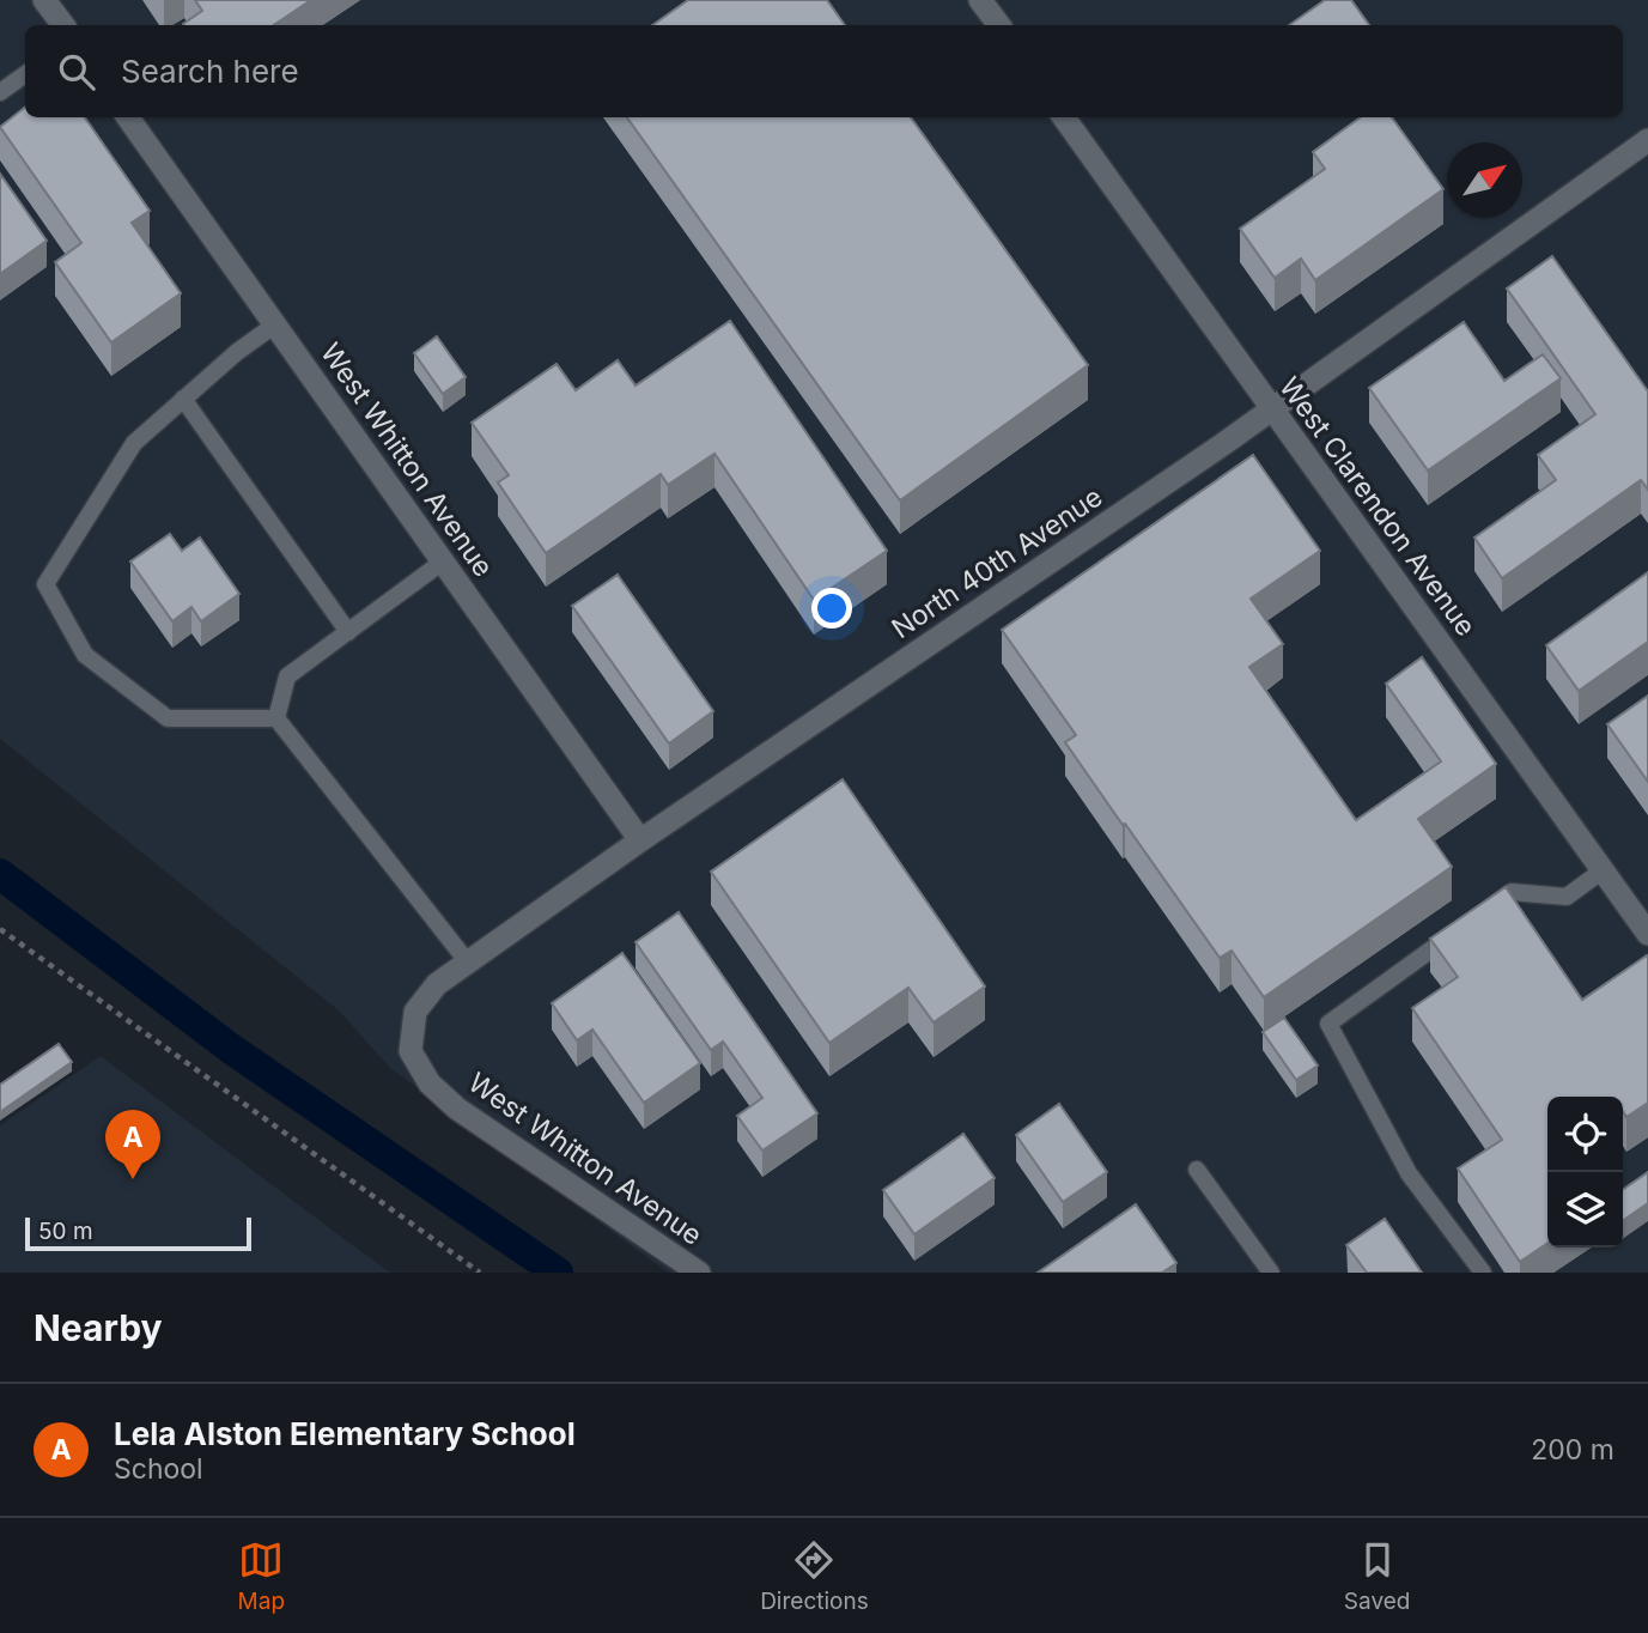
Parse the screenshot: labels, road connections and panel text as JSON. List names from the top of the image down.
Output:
{
  "streets": {
    "street": ["West Whitton Avenue", "West Clarendon Avenue", "North 40th Avenue"]
  },
  "crossings": [
    ["West Whitton Avenue", "North 40th Avenue"],
    ["West Clarendon Avenue", "North 40th Avenue"]
  ],
  "scale_bar": "50 m",
  "north": "top right",
  "page": {
    "search": "Search here",
    "pins": "A",
    "scale": "50 m",
    "heading": "Nearby",
    "list": [
      {
        "mark": "A",
        "name": "Lela Alston Elementary School",
        "note": "School",
        "value": "200 m"
      }
    ],
    "nav": ["Map", "Directions", "Saved"]
  }
}
